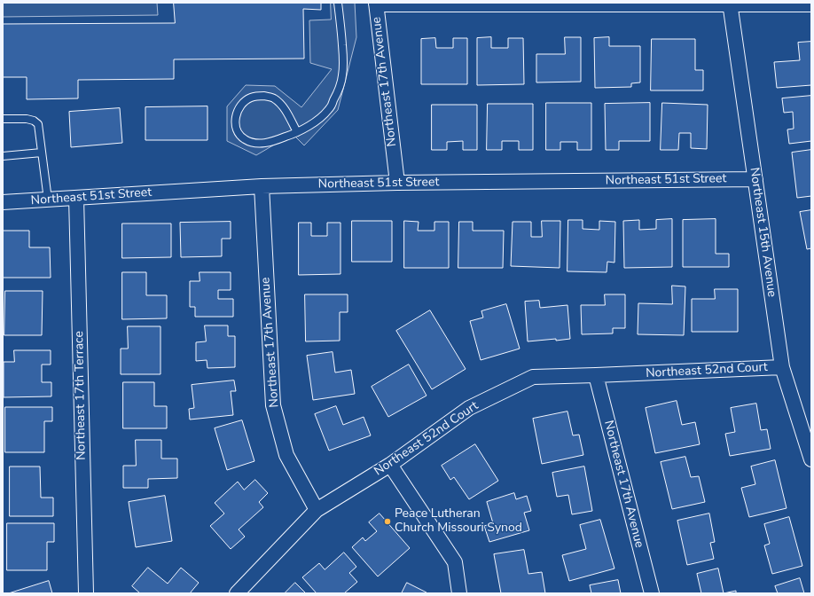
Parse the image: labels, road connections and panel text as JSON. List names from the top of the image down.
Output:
{
  "streets": {
    "street": [
      "Northeast 17th Avenue",
      "Northeast 51st Street",
      "Northeast 15th Avenue",
      "Northeast 52nd Court",
      "Northeast 17th Terrace"
    ]
  },
  "crossings": [
    ["Northeast 17th Avenue", "Northeast 51st Street"],
    ["Northeast 17th Avenue", "Northeast 52nd Court"],
    ["Northeast 51st Street", "Northeast 15th Avenue"],
    ["Northeast 51st Street", "Northeast 17th Terrace"],
    ["Northeast 15th Avenue", "Northeast 52nd Court"]
  ],
  "places": ["Peace Lutheran Church Missouri Synod"]
}
